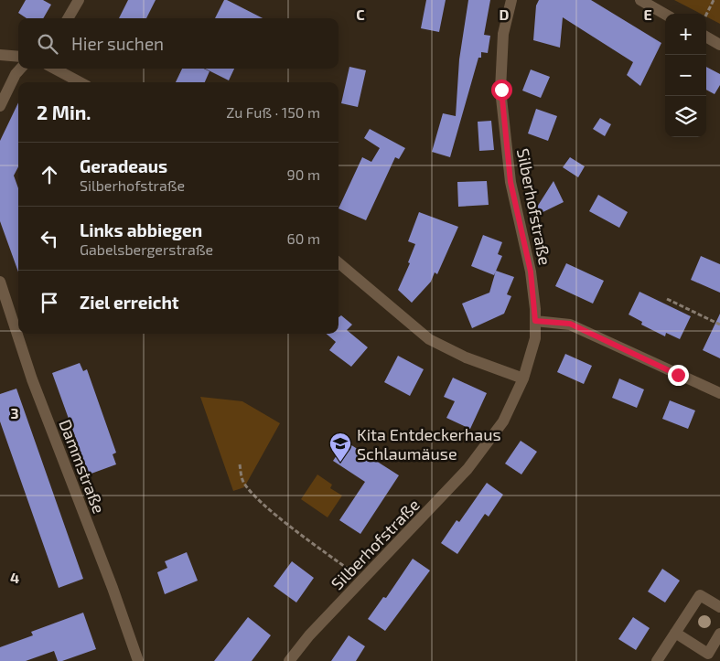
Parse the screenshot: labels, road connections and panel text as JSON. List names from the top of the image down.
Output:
{
  "streets": {
    "street": ["Silberhofstraße", "Dammstraße"]
  },
  "places": {
    "school or university": ["Kita Entdeckerhaus Schlaumäuse"]
  },
  "page": {
    "map_buttons": ["+", "−"],
    "search": "Hier suchen",
    "heading": ["2 Min.", "Zu Fuß · 150 m"],
    "list": [
      ["Geradeaus", "Silberhofstraße", "90 m"],
      ["Links abbiegen", "Gabelsbergerstraße", "60 m"],
      "Ziel erreicht"
    ]
  },
  "grid": {
    "columns": ["C", "D", "E"],
    "rows": ["3", "4"]
  }
}
